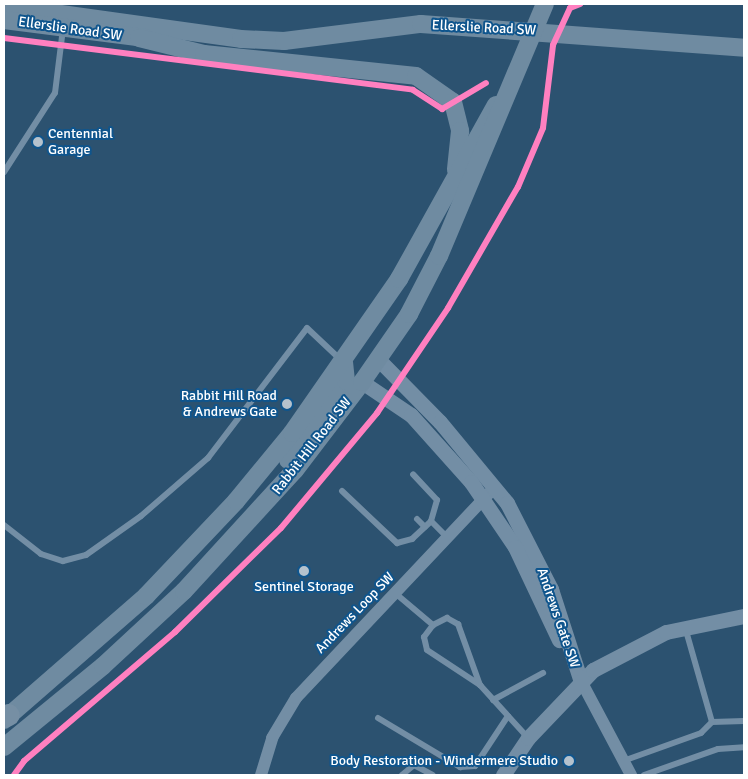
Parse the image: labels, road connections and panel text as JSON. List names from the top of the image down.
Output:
{
  "streets": {
    "main road": ["Ellerslie Road SW", "Rabbit Hill Road SW"],
    "street": ["Andrews Loop SW", "Andrews Gate SW"]
  },
  "crossings": [
    ["Ellerslie Road SW", "Rabbit Hill Road SW"],
    ["Rabbit Hill Road SW", "Andrews Gate SW"],
    ["Andrews Loop SW", "Andrews Gate SW"]
  ],
  "places": [
    "Centennial Garage",
    "Rabbit Hill Road & Andrews Gate",
    "Sentinel Storage",
    "Body Restoration - Windermere Studio"
  ]
}
